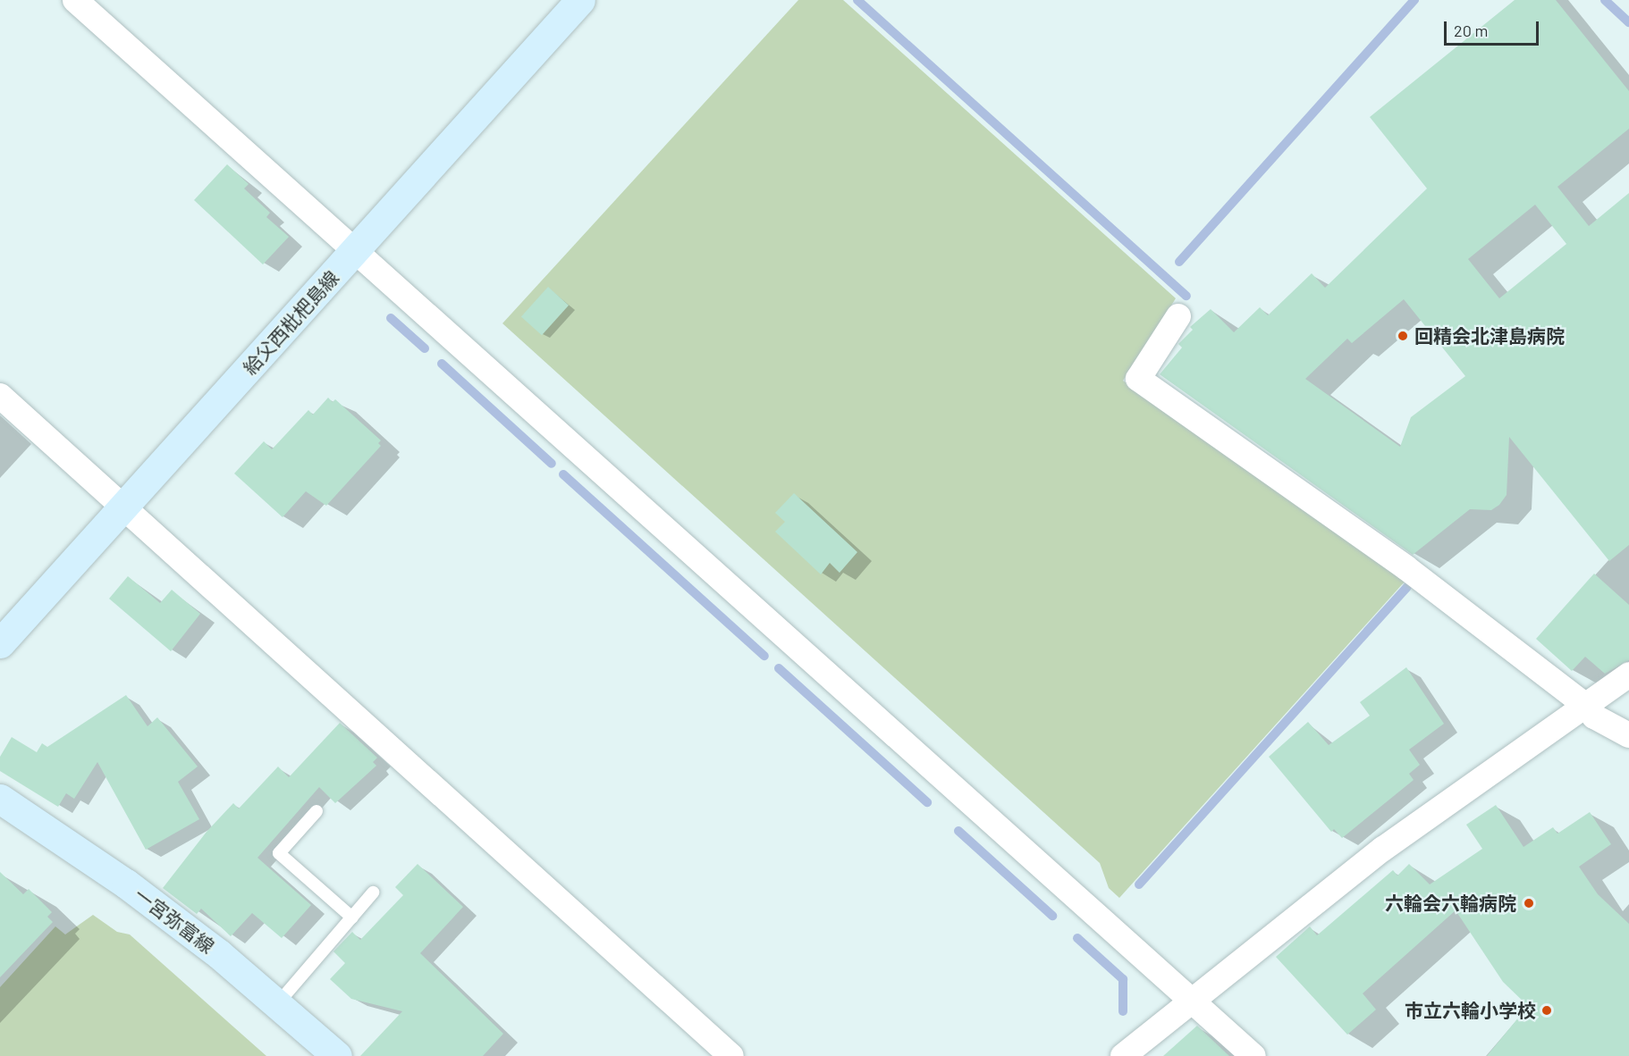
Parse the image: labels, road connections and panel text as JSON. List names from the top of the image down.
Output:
{
  "streets": {
    "main road": ["給父西枇杷島線", "一宮弥富線"]
  },
  "places": ["回精会北津島病院", "六輪会六輪病院", "市立六輪小学校"],
  "scale_bar": "20 m"
}
